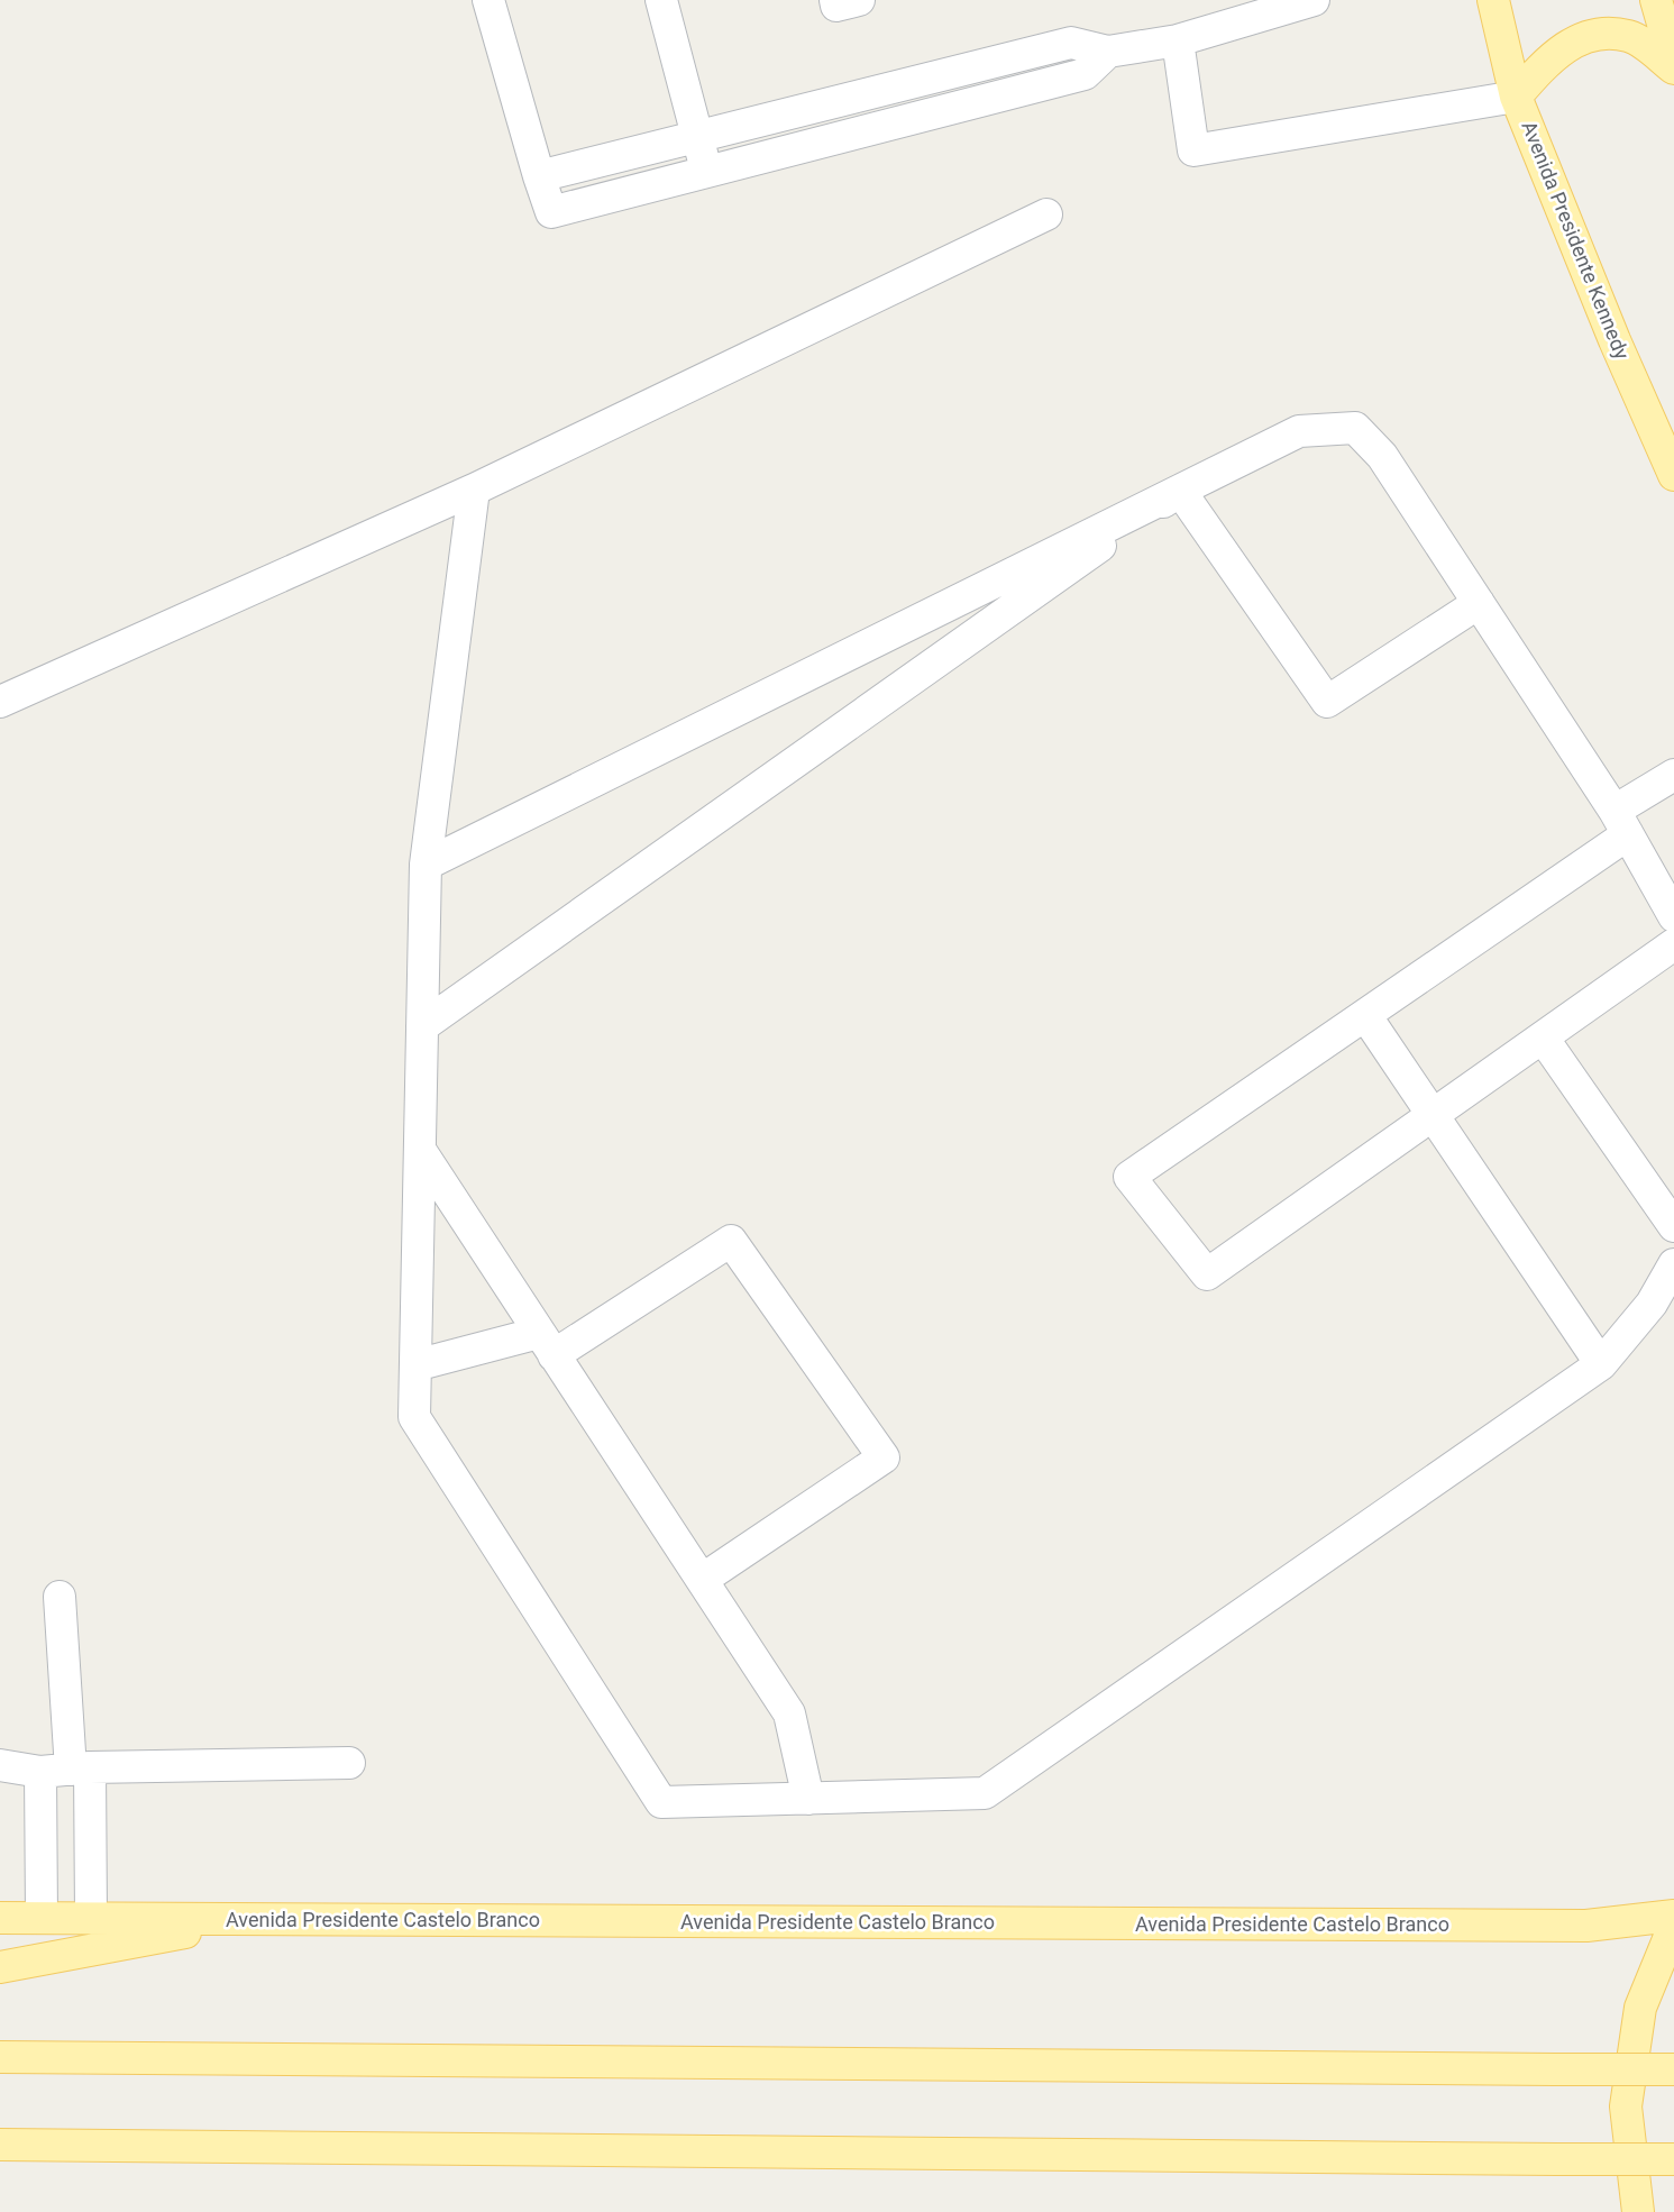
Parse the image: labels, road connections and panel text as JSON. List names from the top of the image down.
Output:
{
  "streets": {
    "main road": ["Avenida Presidente Kennedy", "Avenida Presidente Castelo Branco"]
  }
}
